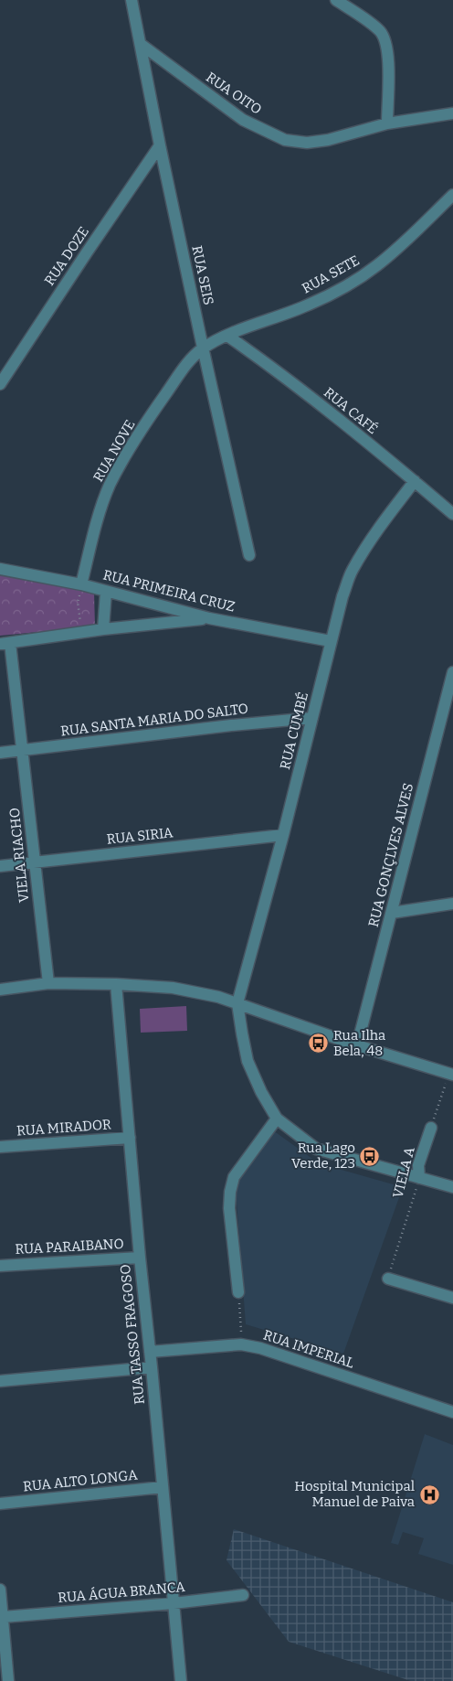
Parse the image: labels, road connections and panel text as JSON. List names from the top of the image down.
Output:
{
  "streets": {
    "street": [
      "RUA OITO",
      "RUA DOZE",
      "RUA SETE",
      "RUA SEIS",
      "RUA CAFÉ",
      "RUA NOVE",
      "RUA PRIMEIRA CRUZ",
      "RUA SANTA MARIA DO SALTO",
      "RUA CUMBÉ",
      "RUA SIRIA",
      "VIELA RIACHO",
      "RUA GONÇLVES ALVES",
      "RUA MIRADOR",
      "VIELA A",
      "RUA PARAIBANO",
      "RUA TASSO FRAGOSO",
      "RUA IMPERIAL",
      "RUA ALTO LONGA",
      "RUA ÁGUA BRANCA"
    ]
  },
  "crossings": [
    ["RUA OITO", "RUA SEIS"],
    ["RUA DOZE", "RUA SEIS"],
    ["RUA SETE", "RUA SEIS"],
    ["RUA SETE", "RUA CAFÉ"],
    ["RUA SETE", "RUA NOVE"],
    ["RUA SEIS", "RUA NOVE"],
    ["RUA CAFÉ", "RUA CUMBÉ"],
    ["RUA NOVE", "RUA PRIMEIRA CRUZ"],
    ["RUA PRIMEIRA CRUZ", "RUA CUMBÉ"],
    ["RUA SANTA MARIA DO SALTO", "RUA CUMBÉ"],
    ["RUA SANTA MARIA DO SALTO", "VIELA RIACHO"],
    ["RUA CUMBÉ", "RUA SIRIA"],
    ["RUA SIRIA", "VIELA RIACHO"],
    ["RUA MIRADOR", "RUA TASSO FRAGOSO"],
    ["RUA PARAIBANO", "RUA TASSO FRAGOSO"],
    ["RUA TASSO FRAGOSO", "RUA IMPERIAL"],
    ["RUA TASSO FRAGOSO", "RUA ALTO LONGA"],
    ["RUA TASSO FRAGOSO", "RUA ÁGUA BRANCA"]
  ],
  "places": {
    "bus stop": ["Rua Ilha Bela, 48", "Rua Lago Verde, 123"],
    "hospital": ["Hospital Municipal Manuel de Paiva"]
  }
}
